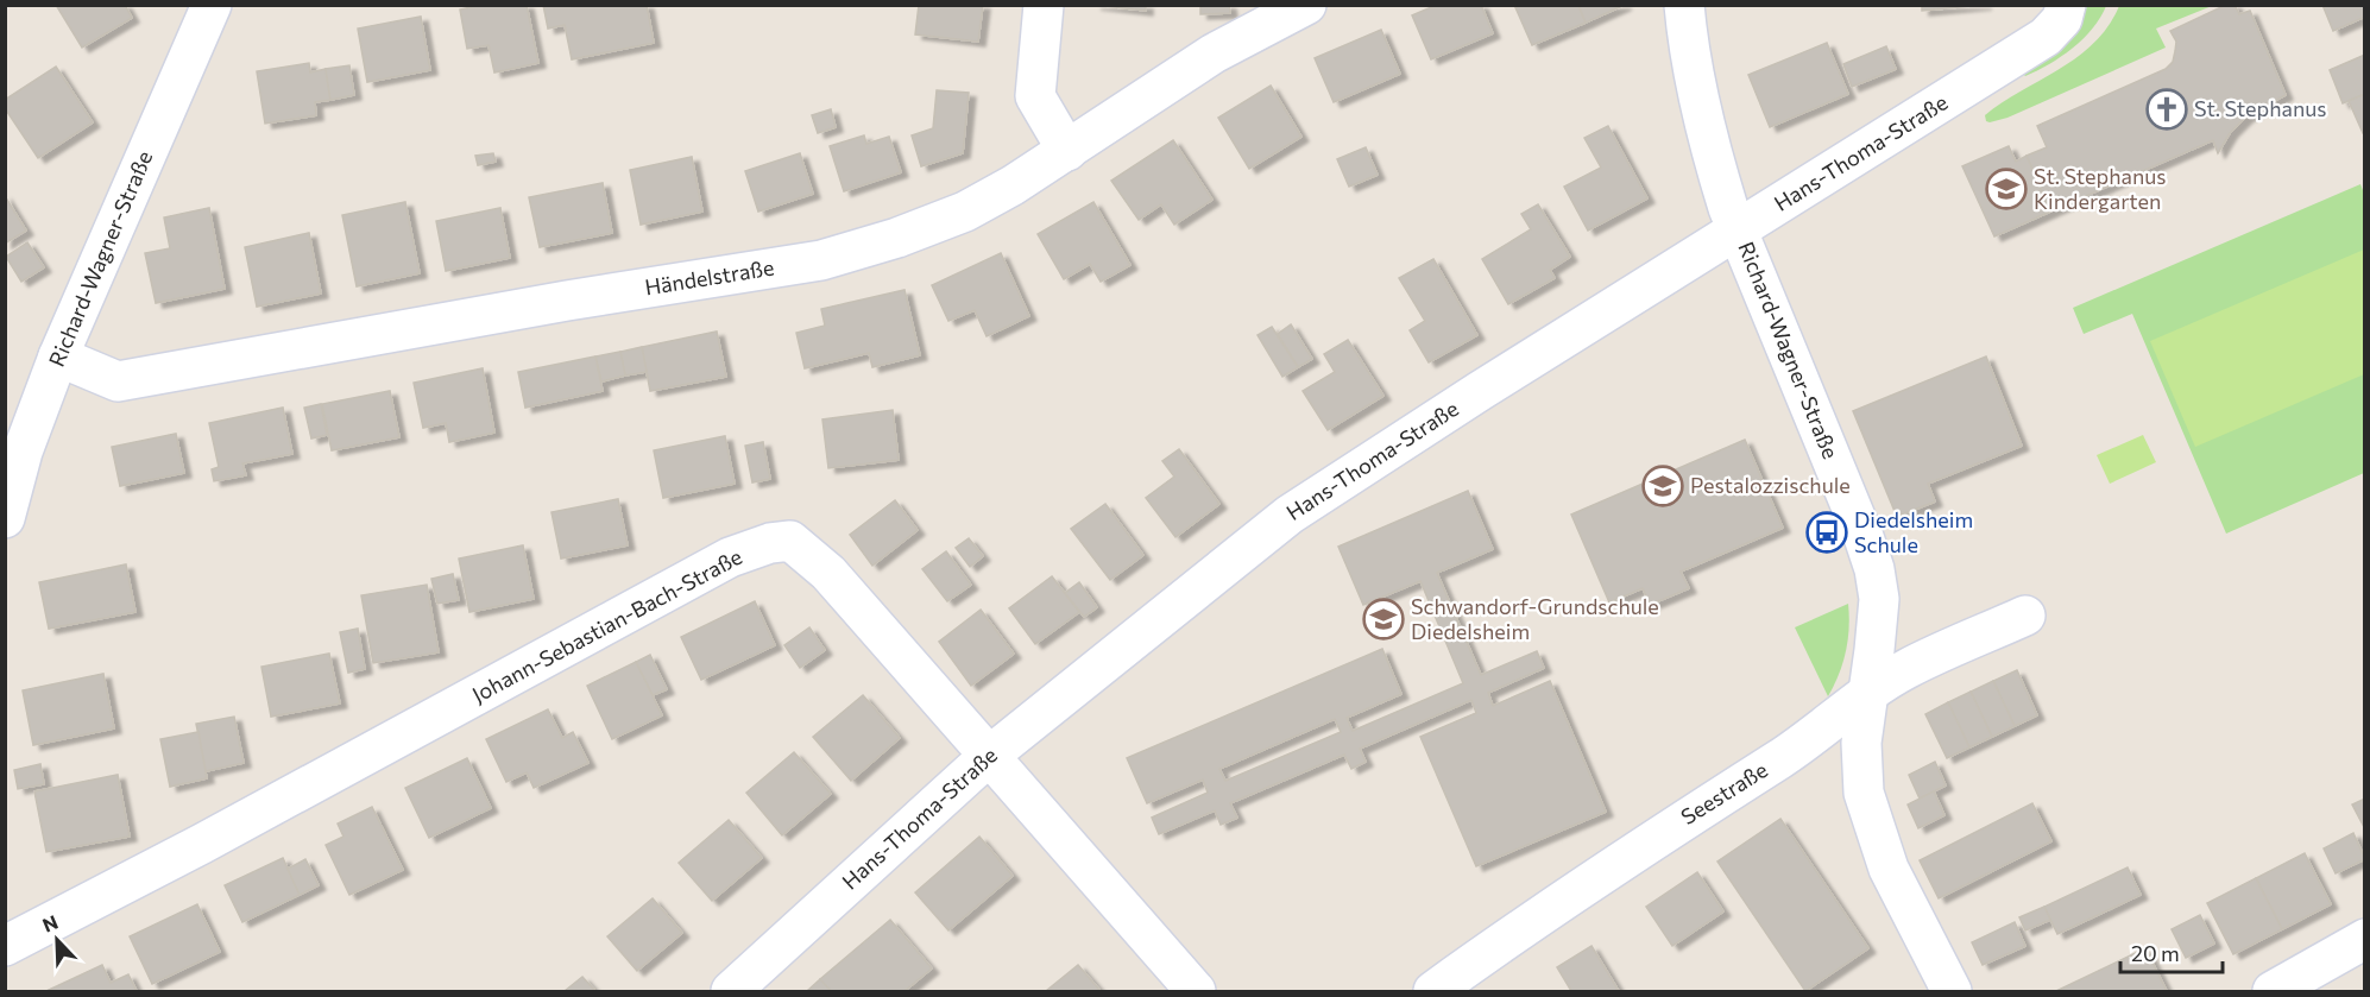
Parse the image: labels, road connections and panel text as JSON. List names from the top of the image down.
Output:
{
  "streets": {
    "street": [
      "Hans-Thoma-Straße",
      "Richard-Wagner-Straße",
      "Händelstraße",
      "Johann-Sebastian-Bach-Straße",
      "Seestraße"
    ]
  },
  "crossings": [
    ["Hans-Thoma-Straße", "Richard-Wagner-Straße"],
    ["Hans-Thoma-Straße", "Johann-Sebastian-Bach-Straße"],
    ["Richard-Wagner-Straße", "Händelstraße"],
    ["Richard-Wagner-Straße", "Seestraße"]
  ],
  "places": {
    "church": ["St. Stephanus"],
    "school or university": ["St. Stephanus Kindergarten", "Pestalozzischule", "Schwandorf-Grundschule Diedelsheim"],
    "bus stop": ["Diedelsheim Schule"]
  },
  "scale_bar": "20 m",
  "north": "top left"
}
